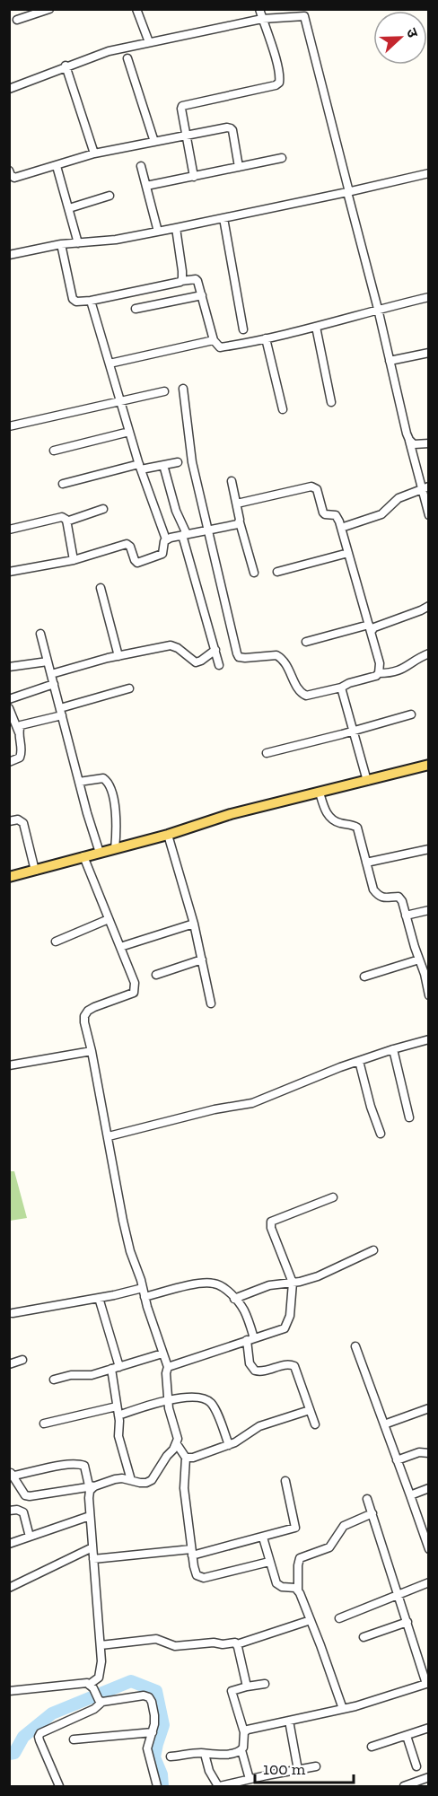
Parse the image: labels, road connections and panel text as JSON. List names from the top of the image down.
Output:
{
  "scale_bar": "100 m",
  "north": "right"
}
